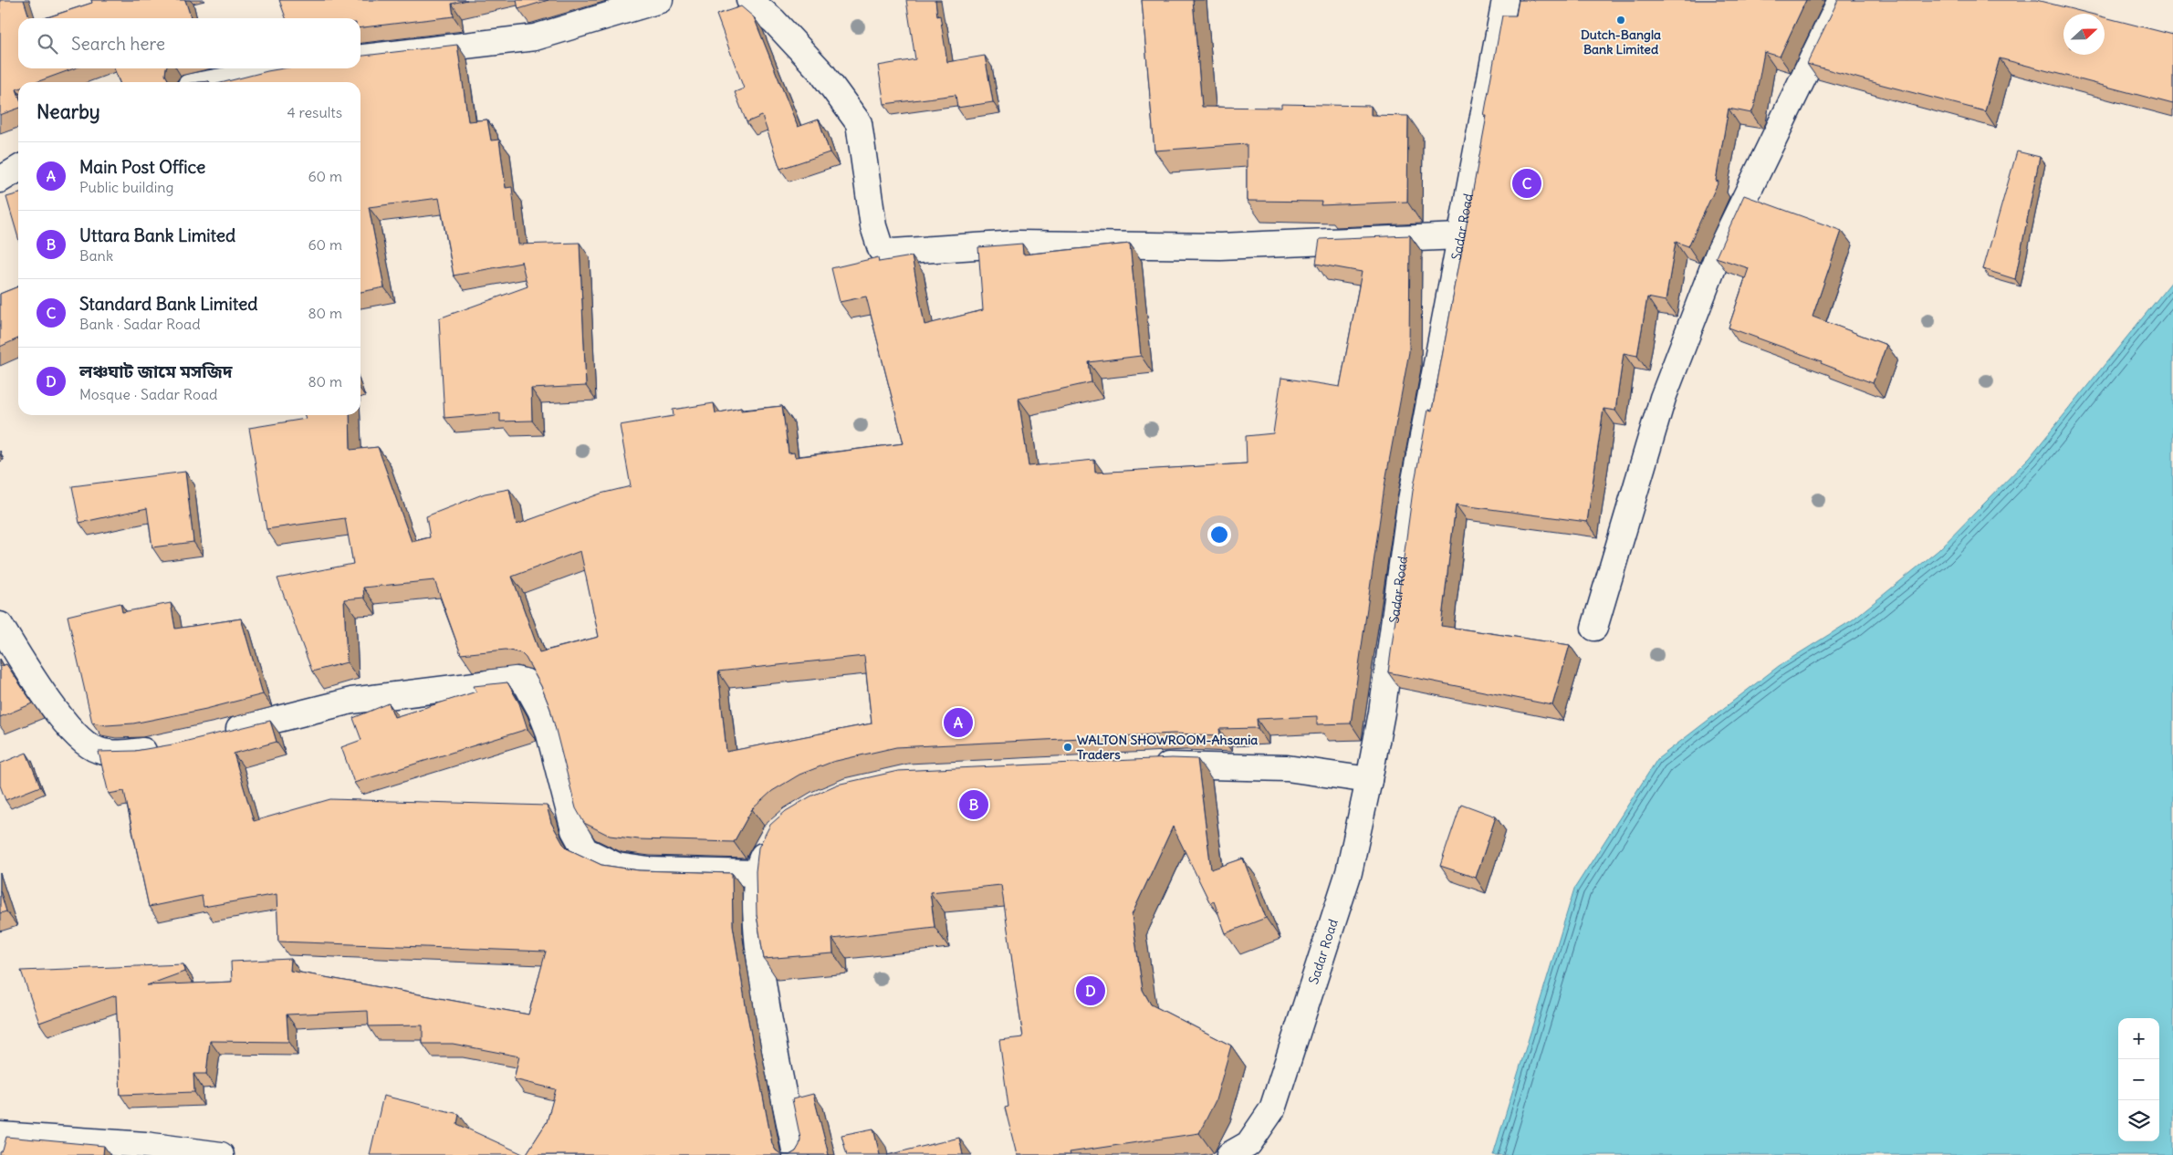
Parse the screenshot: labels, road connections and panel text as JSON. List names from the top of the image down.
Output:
{
  "streets": {
    "street": ["Sadar Road"]
  },
  "places": ["Dutch-Bangla Bank Limited", "WALTON SHOWROOM-Ahsania Traders"],
  "north": "right",
  "page": {
    "search": "Search here",
    "heading": ["Nearby", "4 results"],
    "list": [
      {
        "mark": "A",
        "name": "Main Post Office",
        "note": "Public building",
        "value": "60 m"
      },
      {
        "mark": "B",
        "name": "Uttara Bank Limited",
        "note": "Bank",
        "value": "60 m"
      },
      {
        "mark": "C",
        "name": "Standard Bank Limited",
        "note": "Bank · Sadar Road",
        "value": "80 m"
      },
      {
        "mark": "D",
        "name": "লঞ্চঘাট জামে মসজিদ",
        "note": "Mosque · Sadar Road",
        "value": "80 m"
      }
    ],
    "pins": [
      "C",
      "A",
      "B",
      "D"
    ],
    "map_buttons": ["+", "−"]
  }
}
